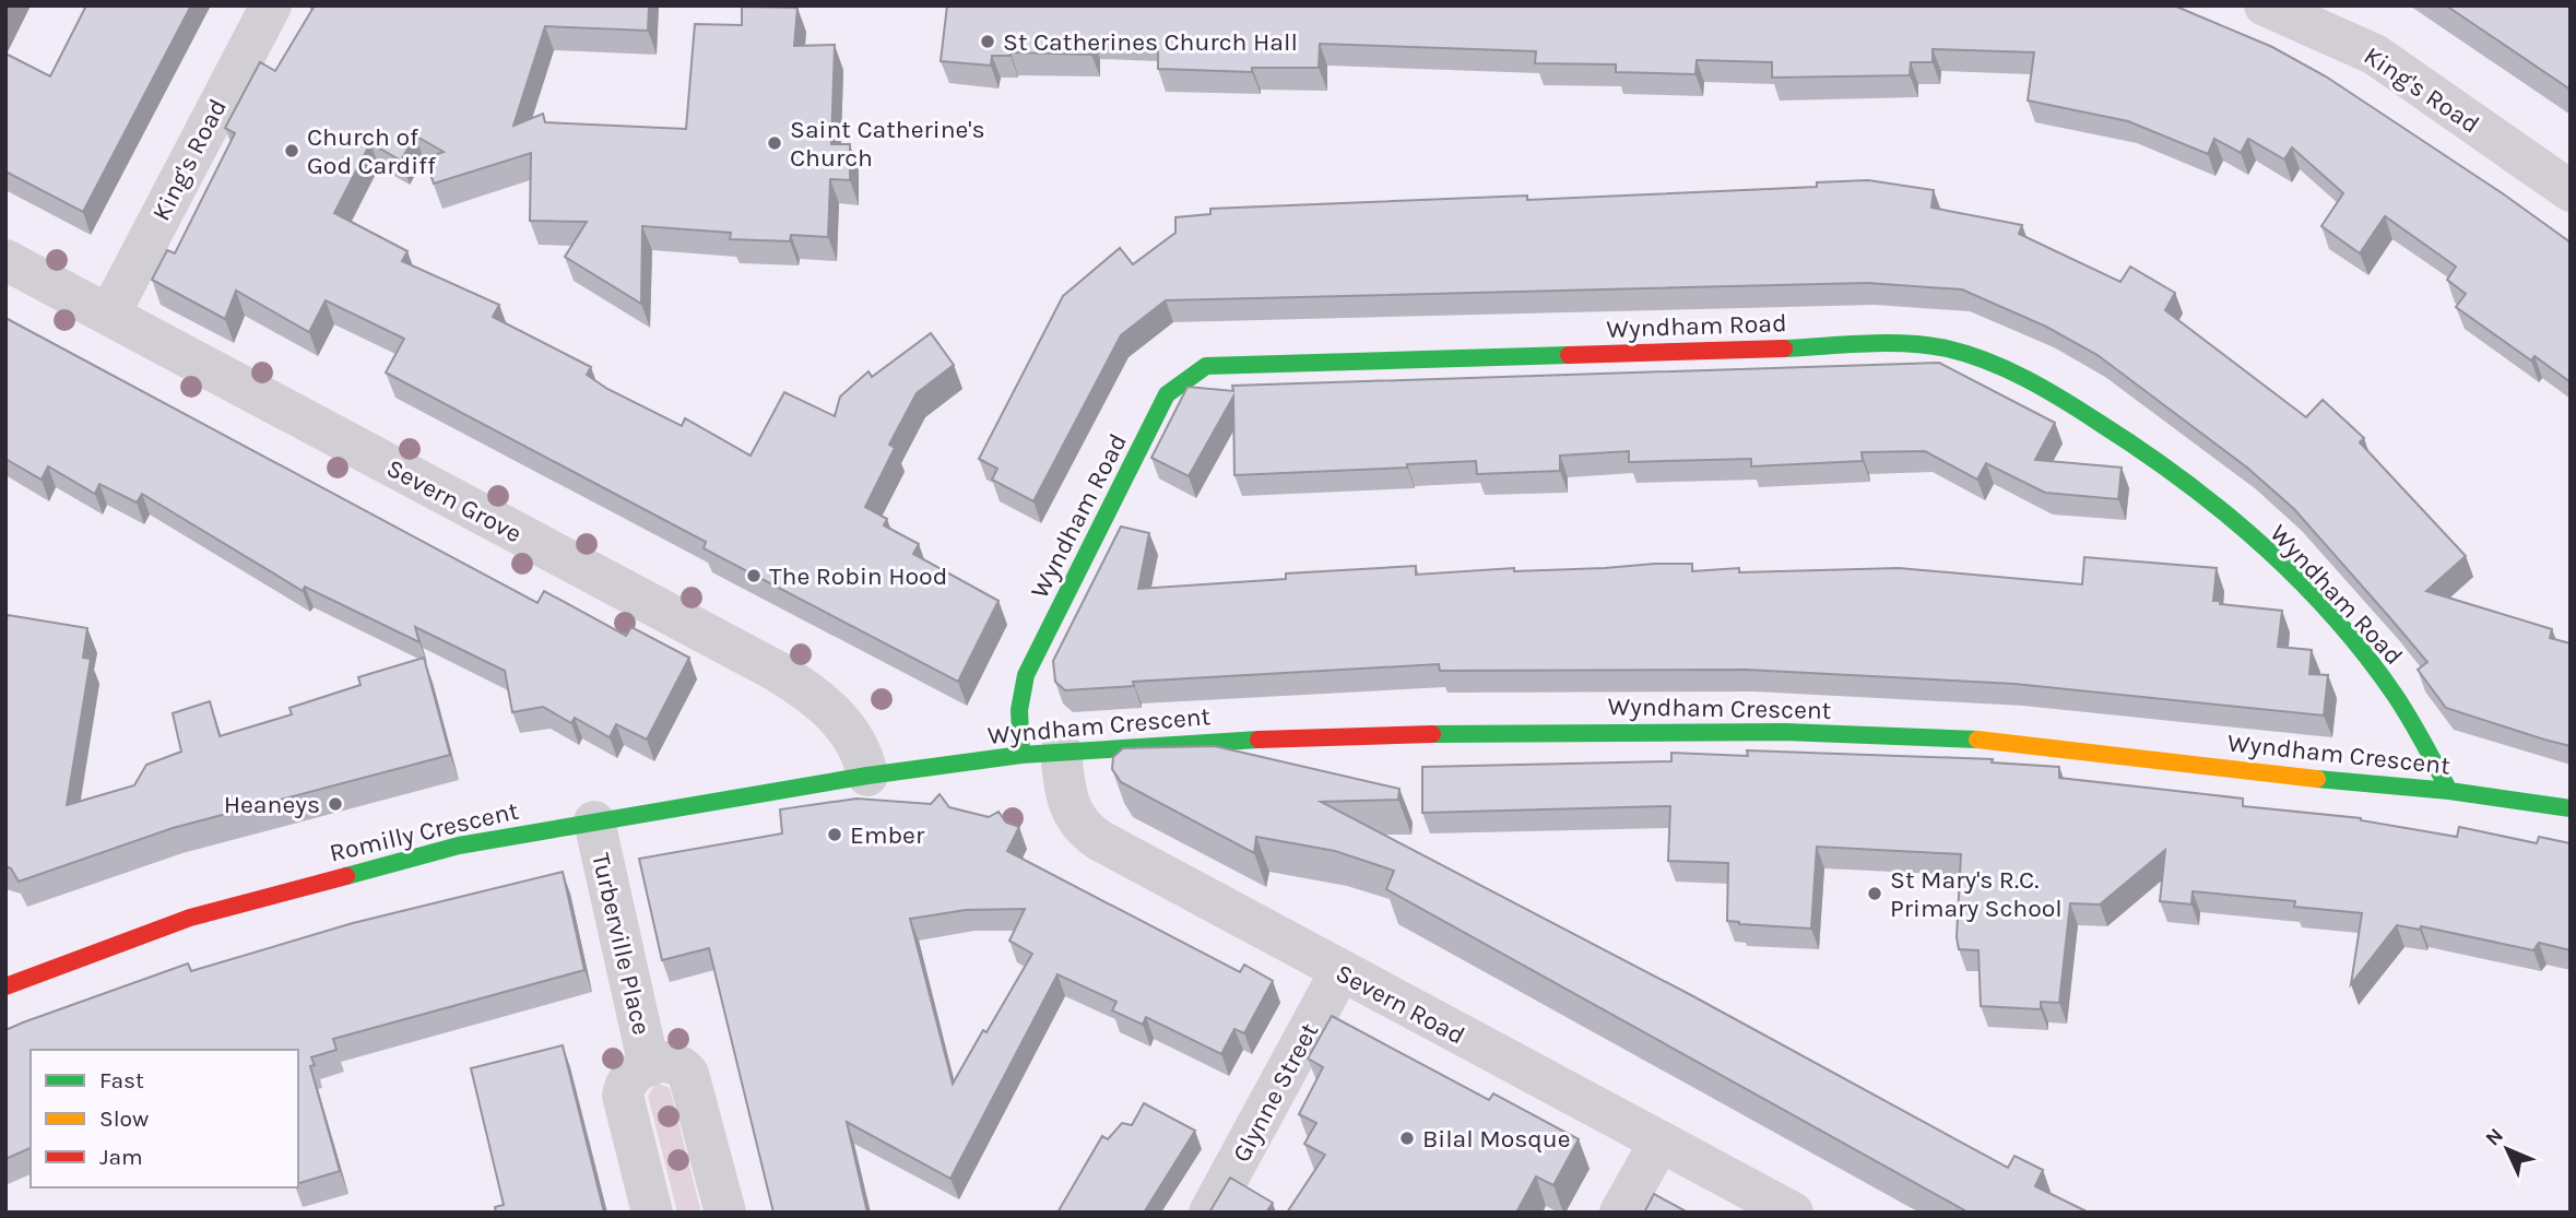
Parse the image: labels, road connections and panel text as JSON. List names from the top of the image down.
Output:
{
  "streets": {
    "street": [
      "King's Road",
      "Wyndham Road",
      "Severn Grove",
      "Wyndham Crescent",
      "Romilly Crescent",
      "Turberville Place",
      "Severn Road",
      "Glynne Street"
    ]
  },
  "crossings": [
    ["King's Road", "Severn Grove"],
    ["Wyndham Road", "Wyndham Crescent"],
    ["Wyndham Road", "Severn Road"],
    ["Severn Grove", "Wyndham Crescent"],
    ["Severn Grove", "Romilly Crescent"],
    ["Wyndham Crescent", "Romilly Crescent"],
    ["Wyndham Crescent", "Severn Road"],
    ["Romilly Crescent", "Turberville Place"],
    ["Severn Road", "Glynne Street"]
  ],
  "places": [
    "St Catherines Church Hall",
    "Saint Catherine's Church",
    "Church of God Cardiff",
    "The Robin Hood",
    "Heaneys",
    "Ember",
    "St Mary's R.C. Primary School",
    "Bilal Mosque"
  ],
  "legend": ["Fast", "Slow", "Jam"],
  "north": "top left"
}
